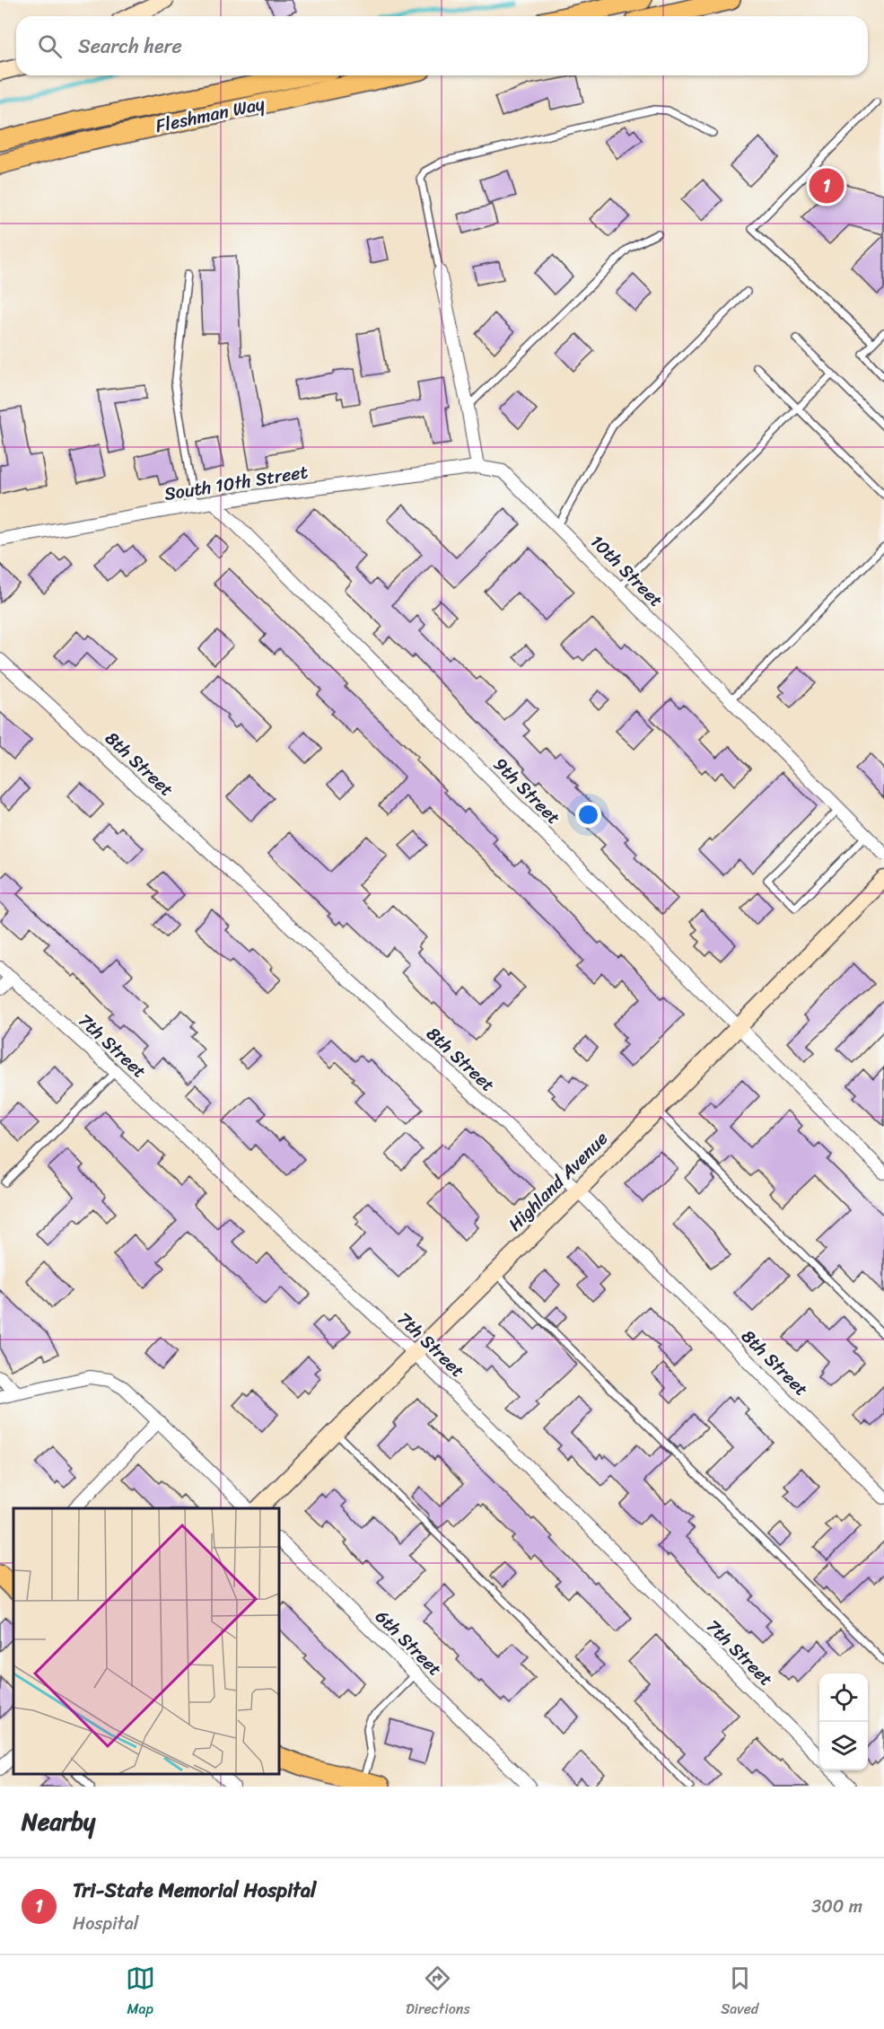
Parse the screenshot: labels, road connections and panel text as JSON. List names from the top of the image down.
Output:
{
  "streets": {
    "main road": ["Fleshman Way", "Highland Avenue"],
    "street": [
      "South 10th Street",
      "10th Street",
      "8th Street",
      "9th Street",
      "7th Street",
      "6th Street"
    ]
  },
  "crossings": [
    ["South 10th Street", "10th Street"],
    ["South 10th Street", "9th Street"],
    ["8th Street", "Highland Avenue"],
    ["9th Street", "Highland Avenue"],
    ["7th Street", "Highland Avenue"]
  ],
  "page": {
    "search": "Search here",
    "pins": "1",
    "heading": "Nearby",
    "list": [
      {
        "mark": "1",
        "name": "Tri-State Memorial Hospital",
        "note": "Hospital",
        "value": "300 m"
      }
    ],
    "nav": ["Map", "Directions", "Saved"]
  }
}
